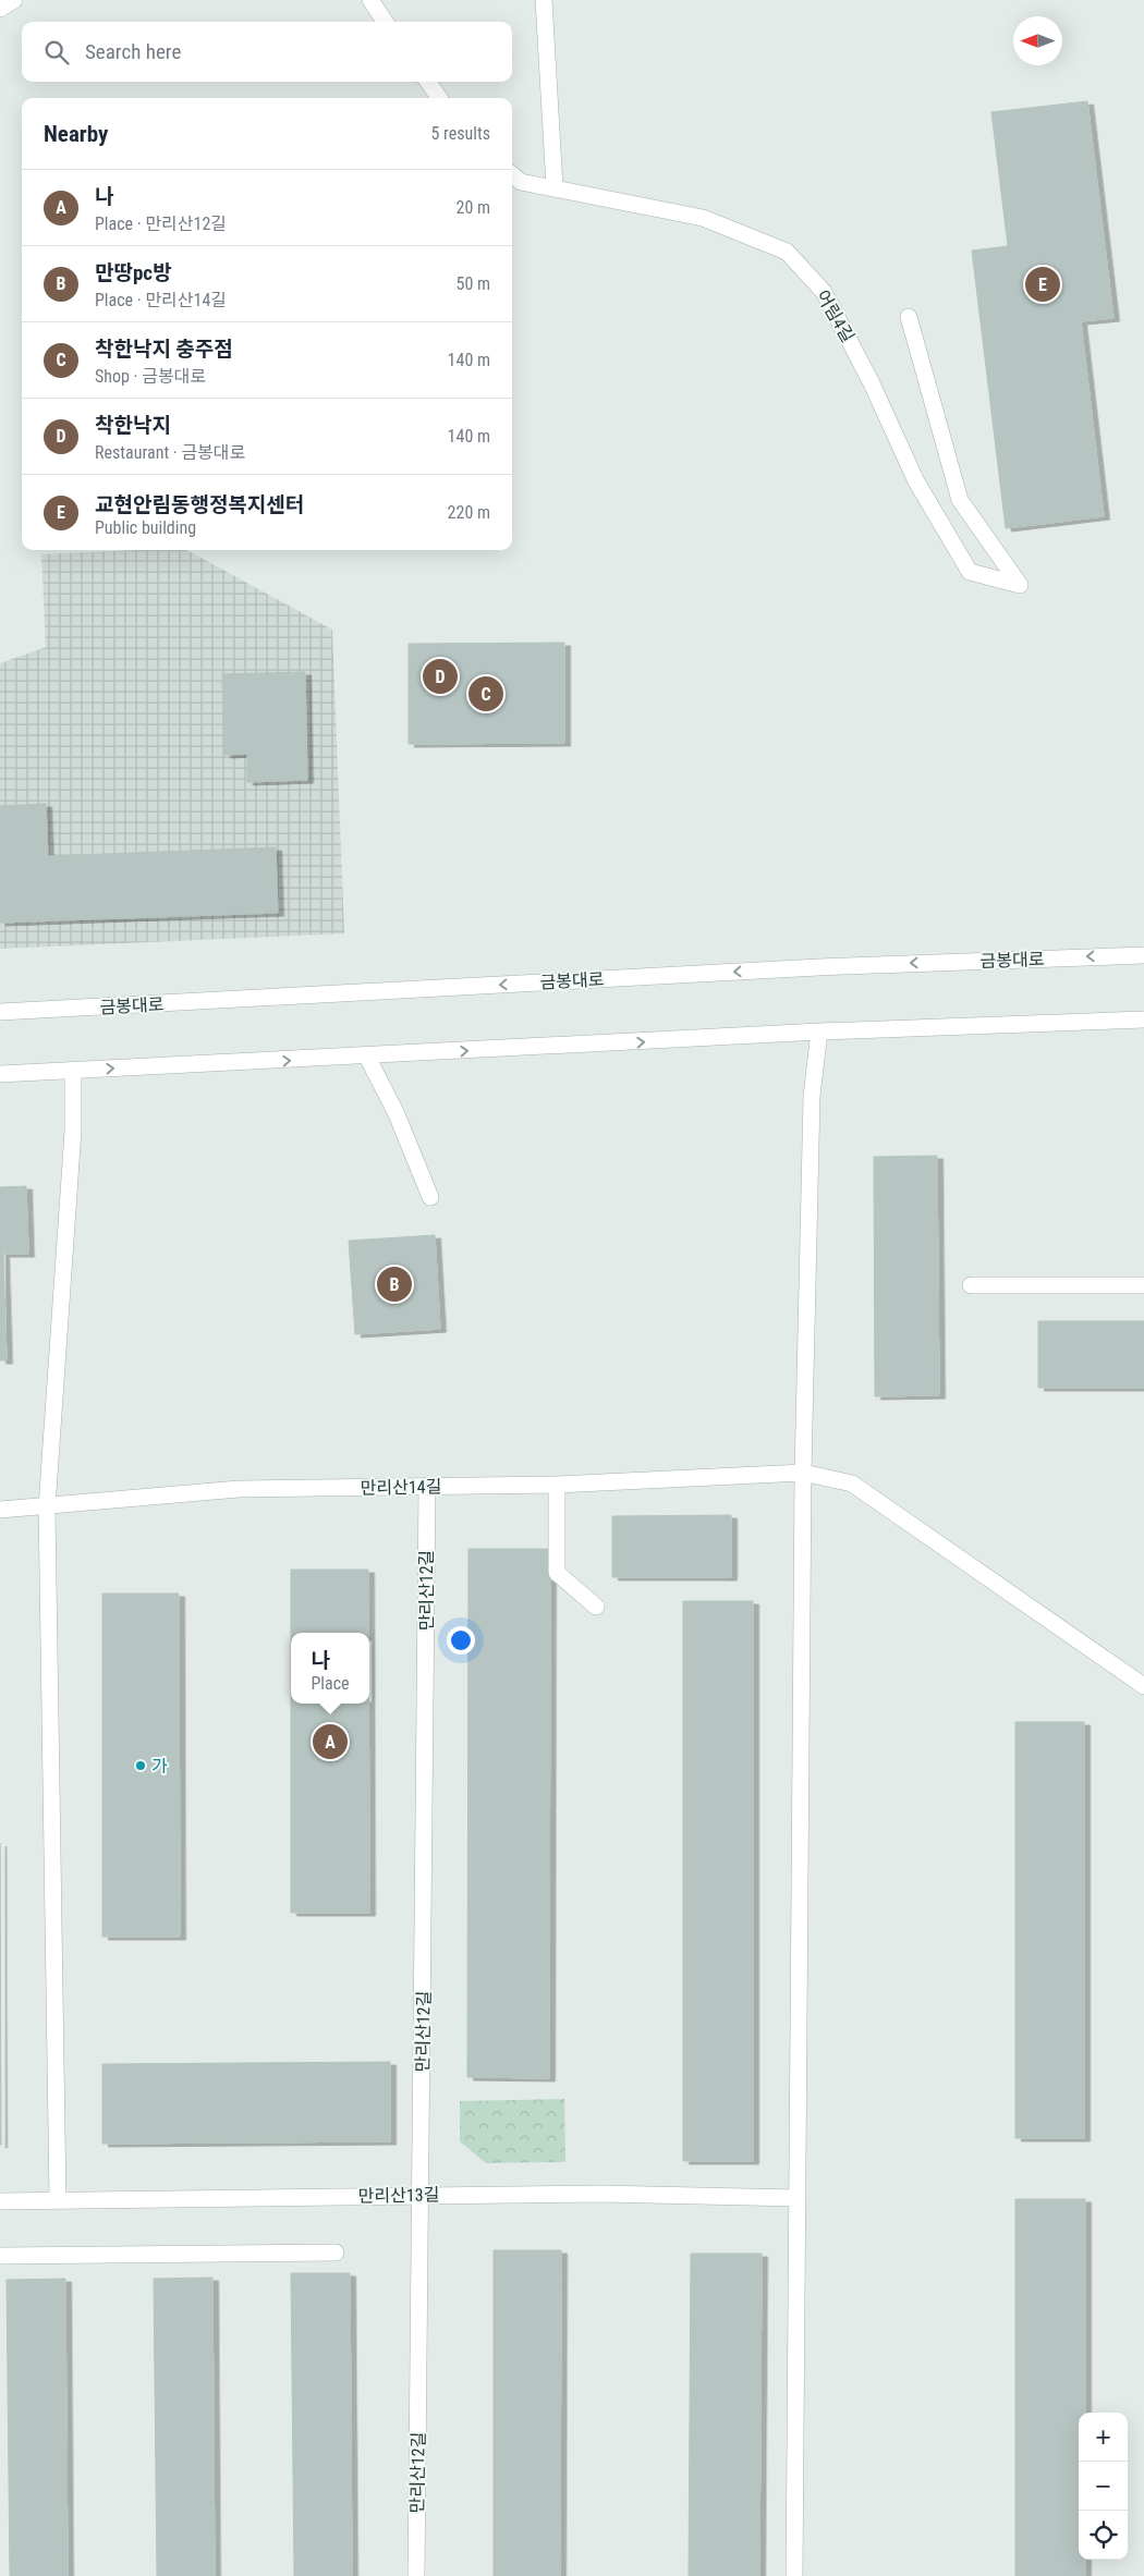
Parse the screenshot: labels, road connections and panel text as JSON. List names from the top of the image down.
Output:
{
  "streets": {
    "street": [
      "어림4길",
      "금봉대로",
      "만리산14길",
      "만리산12길",
      "만리산13길"
    ]
  },
  "crossings": [
    ["만리산14길", "만리산12길"],
    ["만리산12길", "만리산13길"]
  ],
  "places": ["가"],
  "north": "left",
  "page": {
    "search": "Search here",
    "heading": ["Nearby", "5 results"],
    "list": [
      {
        "mark": "A",
        "name": "나",
        "note": "Place · 만리산12길",
        "value": "20 m"
      },
      {
        "mark": "B",
        "name": "만땅pc방",
        "note": "Place · 만리산14길",
        "value": "50 m"
      },
      {
        "mark": "C",
        "name": "착한낙지 충주점",
        "note": "Shop · 금봉대로",
        "value": "140 m"
      },
      {
        "mark": "D",
        "name": "착한낙지",
        "note": "Restaurant · 금봉대로",
        "value": "140 m"
      },
      {
        "mark": "E",
        "name": "교현안림동행정복지센터",
        "note": "Public building",
        "value": "220 m"
      }
    ],
    "pins": [
      "E",
      "D",
      "C",
      "B",
      "A"
    ],
    "popup": ["나", "Place"],
    "map_buttons": ["+", "−"]
  }
}
